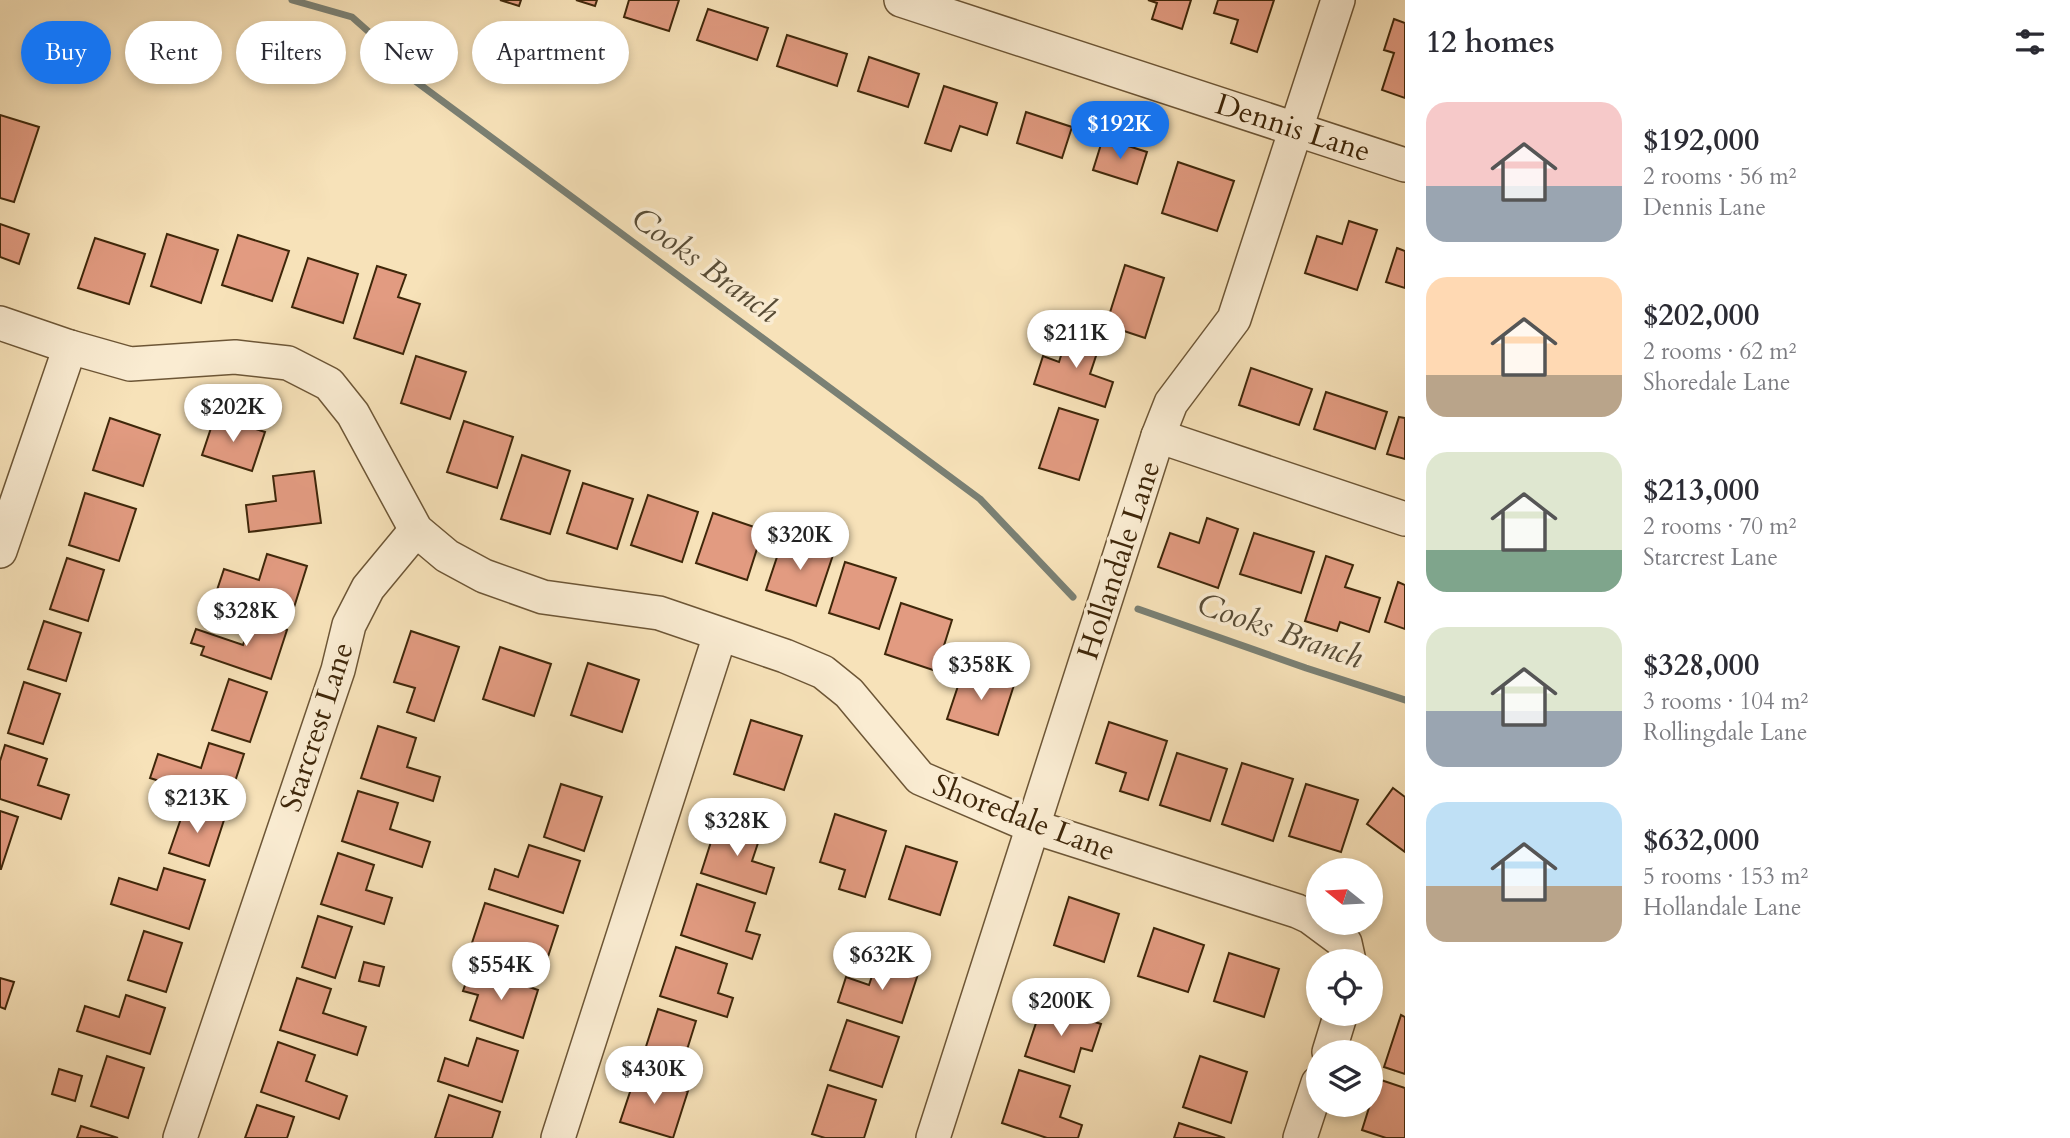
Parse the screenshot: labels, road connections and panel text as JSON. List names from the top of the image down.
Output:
{
  "streets": {
    "street": [
      "Dennis Lane",
      "Hollandale Lane",
      "Starcrest Lane",
      "Shoredale Lane"
    ]
  },
  "crossings": [
    ["Dennis Lane", "Hollandale Lane"],
    ["Hollandale Lane", "Shoredale Lane"],
    ["Starcrest Lane", "Shoredale Lane"]
  ],
  "water": ["Cooks Branch"],
  "north": "left",
  "page": {
    "heading": "12 homes",
    "chip": [
      "Buy",
      "Rent",
      "Filters",
      "New",
      "Apartment"
    ],
    "list": [
      {
        "name": "$192,000",
        "note": "2 rooms · 56 m² · Dennis Lane"
      },
      {
        "name": "$202,000",
        "note": "2 rooms · 62 m² · Shoredale Lane"
      },
      {
        "name": "$213,000",
        "note": "2 rooms · 70 m² · Starcrest Lane"
      },
      {
        "name": "$328,000",
        "note": "3 rooms · 104 m² · Rollingdale Lane"
      },
      {
        "name": "$632,000",
        "note": "5 rooms · 153 m² · Hollandale Lane"
      }
    ],
    "price": [
      "$192K",
      "$211K",
      "$202K",
      "$320K",
      "$328K",
      "$358K",
      "$213K",
      "$328K",
      "$632K",
      "$554K",
      "$200K",
      "$430K"
    ]
  }
}
